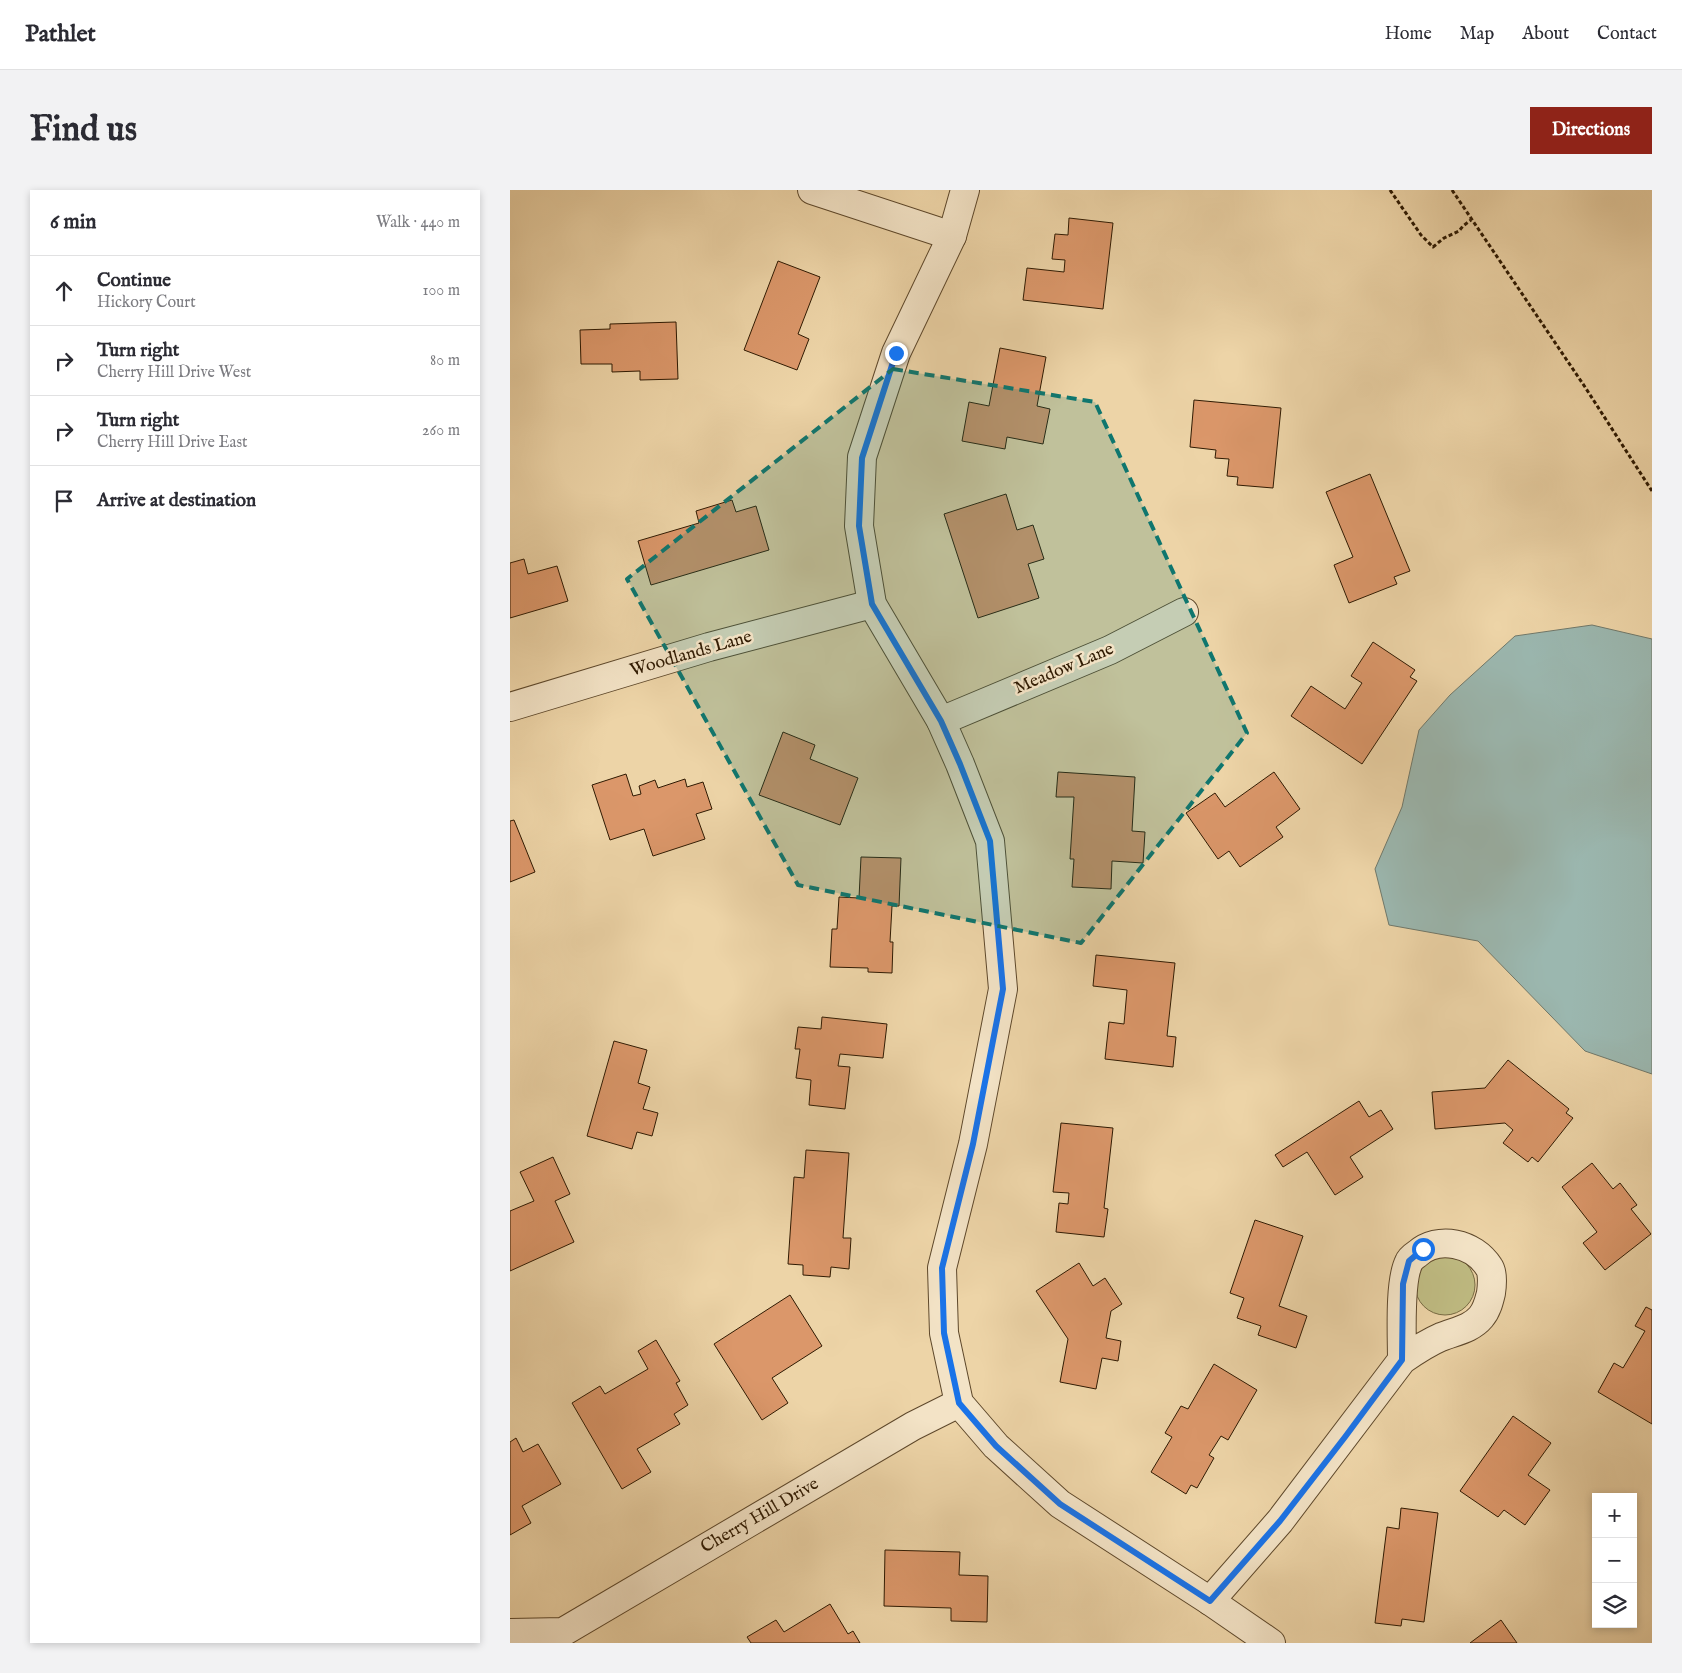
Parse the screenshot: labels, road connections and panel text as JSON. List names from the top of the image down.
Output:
{
  "streets": {
    "street": ["Woodlands Lane", "Meadow Lane", "Cherry Hill Drive"]
  },
  "page": {
    "header": "Pathlet",
    "nav": [
      "Home",
      "Map",
      "About",
      "Contact"
    ],
    "buttons": "Directions",
    "title": "Find us",
    "heading": ["6 min", "Walk · 440 m"],
    "list": [
      ["Continue", "Hickory Court", "100 m"],
      ["Turn right", "Cherry Hill Drive West", "80 m"],
      ["Turn right", "Cherry Hill Drive East", "260 m"],
      "Arrive at destination"
    ],
    "map_buttons": ["+", "−"]
  }
}
